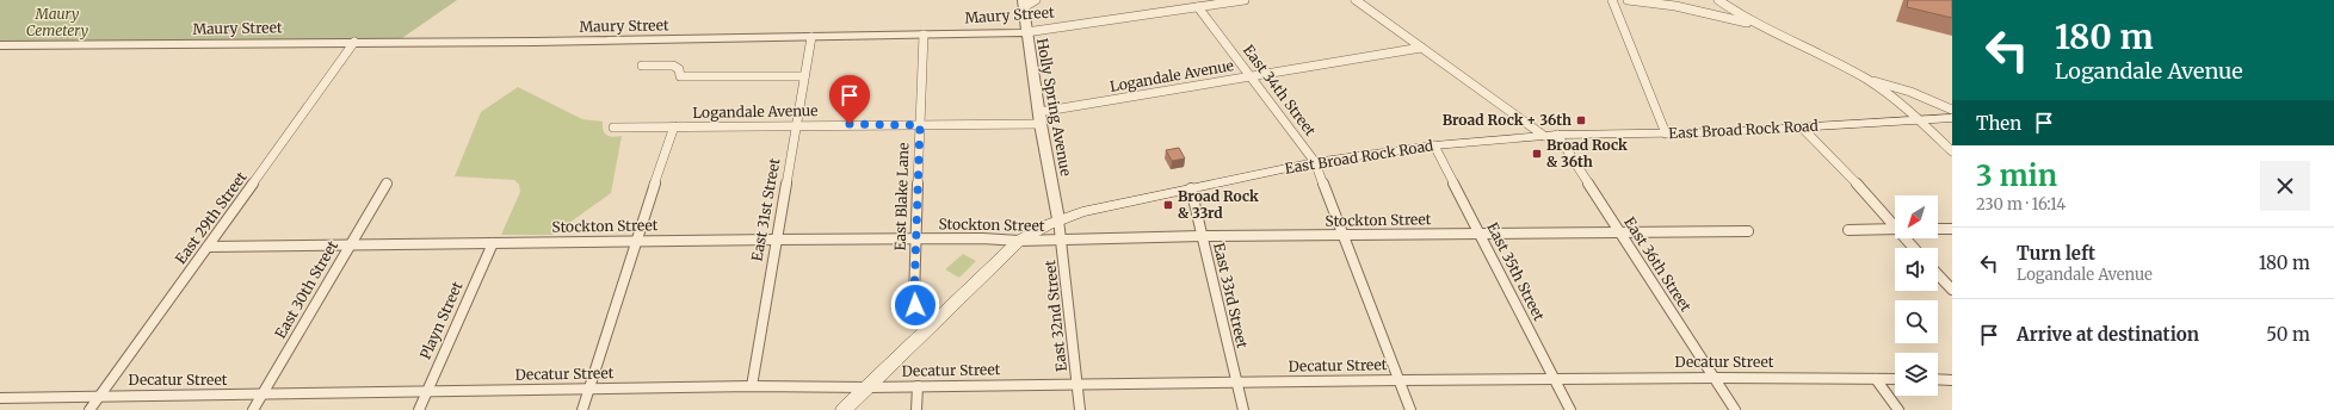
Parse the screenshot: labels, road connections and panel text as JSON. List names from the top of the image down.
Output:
{
  "streets": {
    "main road": ["East Broad Rock Road"],
    "street": [
      "Maury Street",
      "Logandale Avenue",
      "East 34th Street",
      "Holly Spring Avenue",
      "East Blake Lane",
      "East 31st Street",
      "East 29th Street",
      "Stockton Street",
      "East 36th Street",
      "East 35th Street",
      "East 30th Street",
      "East 33rd Street",
      "East 32nd Street",
      "Playn Street",
      "Decatur Street"
    ]
  },
  "crossings": [
    ["Maury Street", "East 34th Street"],
    ["Maury Street", "Holly Spring Avenue"],
    ["Maury Street", "East Blake Lane"],
    ["Maury Street", "East 31st Street"],
    ["Maury Street", "East 29th Street"],
    ["Logandale Avenue", "East 34th Street"],
    ["Logandale Avenue", "Holly Spring Avenue"],
    ["Logandale Avenue", "East Blake Lane"],
    ["Logandale Avenue", "East 31st Street"],
    ["Logandale Avenue", "East 36th Street"],
    ["East 34th Street", "East Broad Rock Road"],
    ["East 34th Street", "Stockton Street"],
    ["East 34th Street", "Decatur Street"],
    ["Holly Spring Avenue", "East Broad Rock Road"],
    ["Holly Spring Avenue", "East 32nd Street"],
    ["East Broad Rock Road", "East Blake Lane"],
    ["East Broad Rock Road", "Stockton Street"],
    ["East Broad Rock Road", "East 36th Street"],
    ["East Broad Rock Road", "East 35th Street"],
    ["East Broad Rock Road", "East 33rd Street"],
    ["East Broad Rock Road", "East 32nd Street"],
    ["East Broad Rock Road", "Decatur Street"],
    ["East Blake Lane", "Stockton Street"],
    ["East 31st Street", "Stockton Street"],
    ["East 31st Street", "Decatur Street"],
    ["East 29th Street", "Stockton Street"],
    ["East 29th Street", "Decatur Street"],
    ["Stockton Street", "East 36th Street"],
    ["Stockton Street", "East 35th Street"],
    ["Stockton Street", "East 30th Street"],
    ["Stockton Street", "East 33rd Street"],
    ["Stockton Street", "East 32nd Street"],
    ["Stockton Street", "Playn Street"],
    ["East 36th Street", "Decatur Street"],
    ["East 35th Street", "Decatur Street"],
    ["East 30th Street", "Decatur Street"],
    ["East 33rd Street", "Decatur Street"],
    ["East 32nd Street", "Decatur Street"],
    ["Playn Street", "Decatur Street"]
  ],
  "parks": ["Maury Cemetery"],
  "places": {
    "transit": ["Broad Rock + 36th", "Broad Rock & 36th", "Broad Rock & 33rd"]
  },
  "north": "bottom left",
  "page": {
    "turn": ["180 m", "Logandale Avenue"],
    "then": "Then",
    "heading": ["3 min", "230 m · 16:14"],
    "list": [
      {
        "name": "Turn left",
        "note": "Logandale Avenue",
        "value": "180 m"
      },
      {
        "name": "Arrive at destination",
        "value": "50 m"
      }
    ]
  }
}
